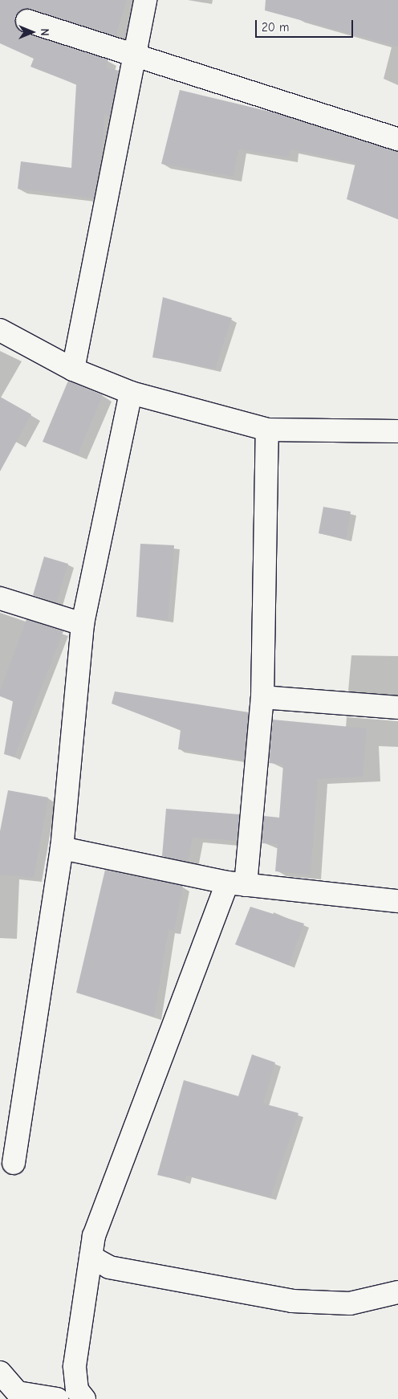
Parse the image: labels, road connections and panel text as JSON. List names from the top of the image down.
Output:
{
  "scale_bar": "20 m",
  "north": "right"
}
